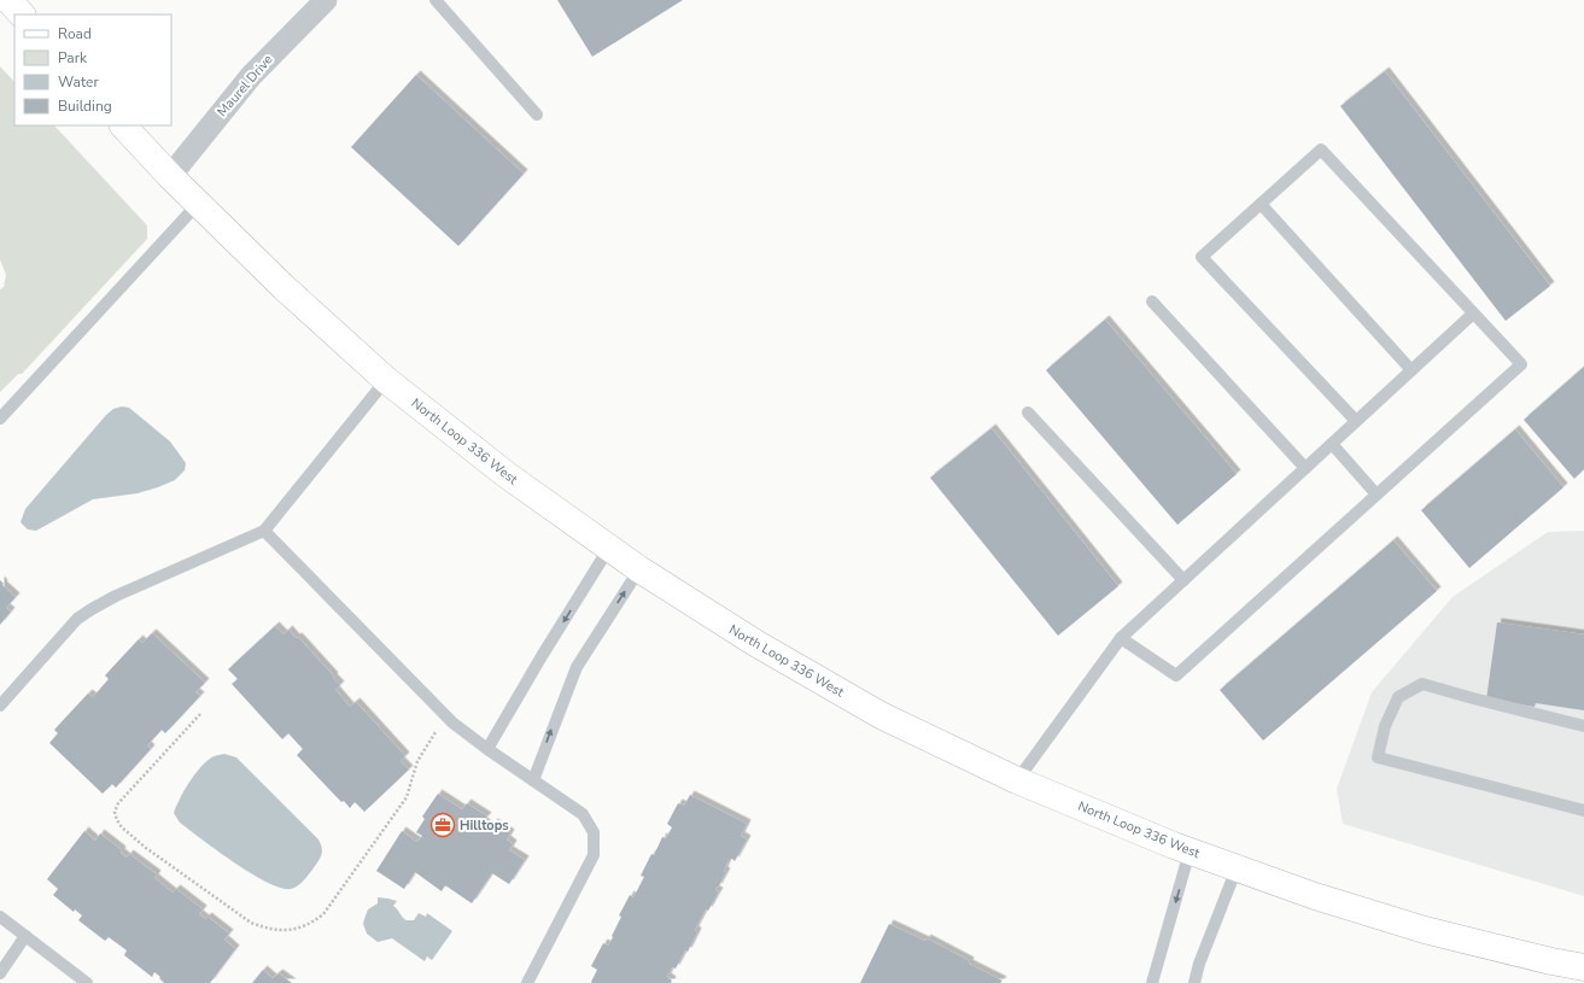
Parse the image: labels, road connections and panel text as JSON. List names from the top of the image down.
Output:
{
  "streets": {
    "main road": ["North Loop 336 West"],
    "street": ["Maurel Drive"]
  },
  "crossings": [
    ["Maurel Drive", "North Loop 336 West"]
  ],
  "places": {
    "office": ["Hilltops"]
  },
  "legend": [
    "Road",
    "Park",
    "Water",
    "Building"
  ]
}
